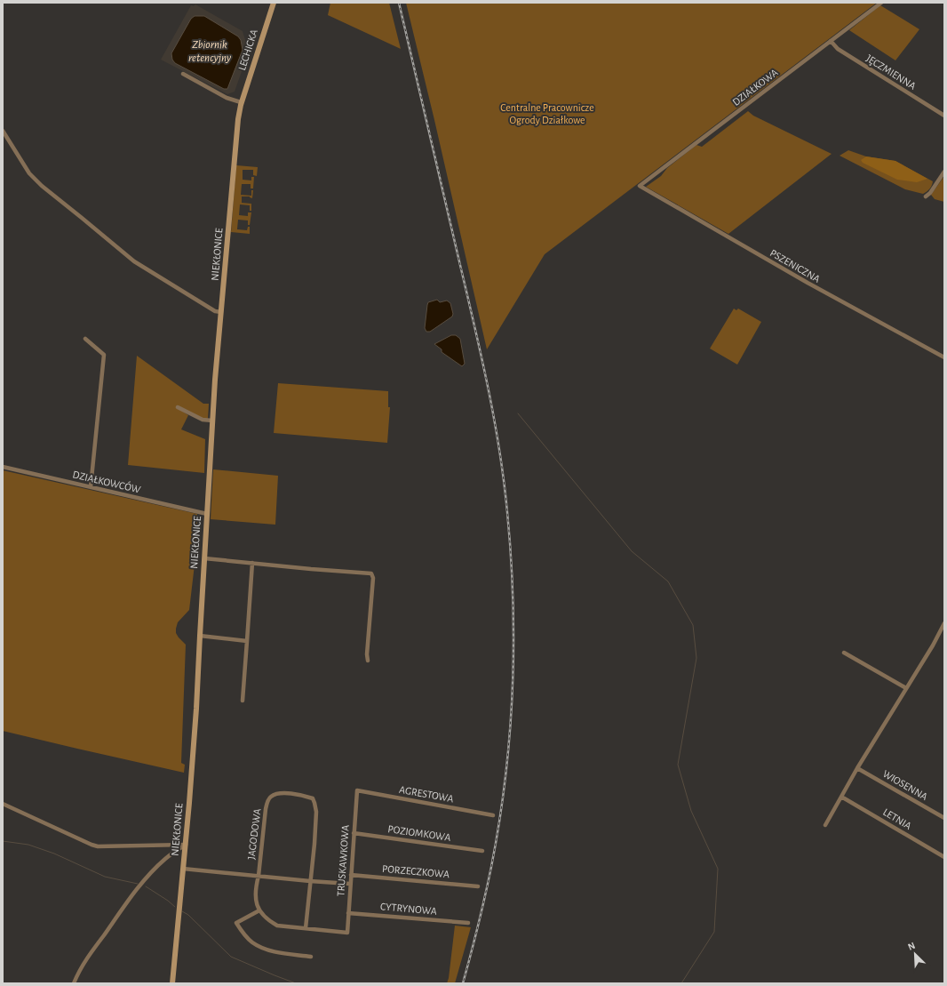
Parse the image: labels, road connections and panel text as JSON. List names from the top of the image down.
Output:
{
  "streets": {
    "street": [
      "LECHICKA",
      "JĘCZMIENNA",
      "DZIAŁKOWA",
      "NIEKŁONICE",
      "PSZENICZNA",
      "DZIAŁKOWCÓW",
      "WIOSENNA",
      "AGRESTOWA",
      "LETNIA",
      "POZIOMKOWA",
      "JAGODOWA",
      "TRUSKAWKOWA",
      "PORZECZKOWA",
      "CYTRYNOWA"
    ]
  },
  "crossings": [
    ["LECHICKA", "NIEKŁONICE"],
    ["JĘCZMIENNA", "DZIAŁKOWA"],
    ["DZIAŁKOWA", "PSZENICZNA"],
    ["NIEKŁONICE", "DZIAŁKOWCÓW"],
    ["AGRESTOWA", "TRUSKAWKOWA"],
    ["POZIOMKOWA", "TRUSKAWKOWA"],
    ["JAGODOWA", "TRUSKAWKOWA"],
    ["TRUSKAWKOWA", "PORZECZKOWA"],
    ["TRUSKAWKOWA", "CYTRYNOWA"]
  ],
  "water": ["Zbiornik retencyjny"],
  "parks": ["Centralne Pracownicze Ogrody Działkowe"],
  "north": "top left"
}
